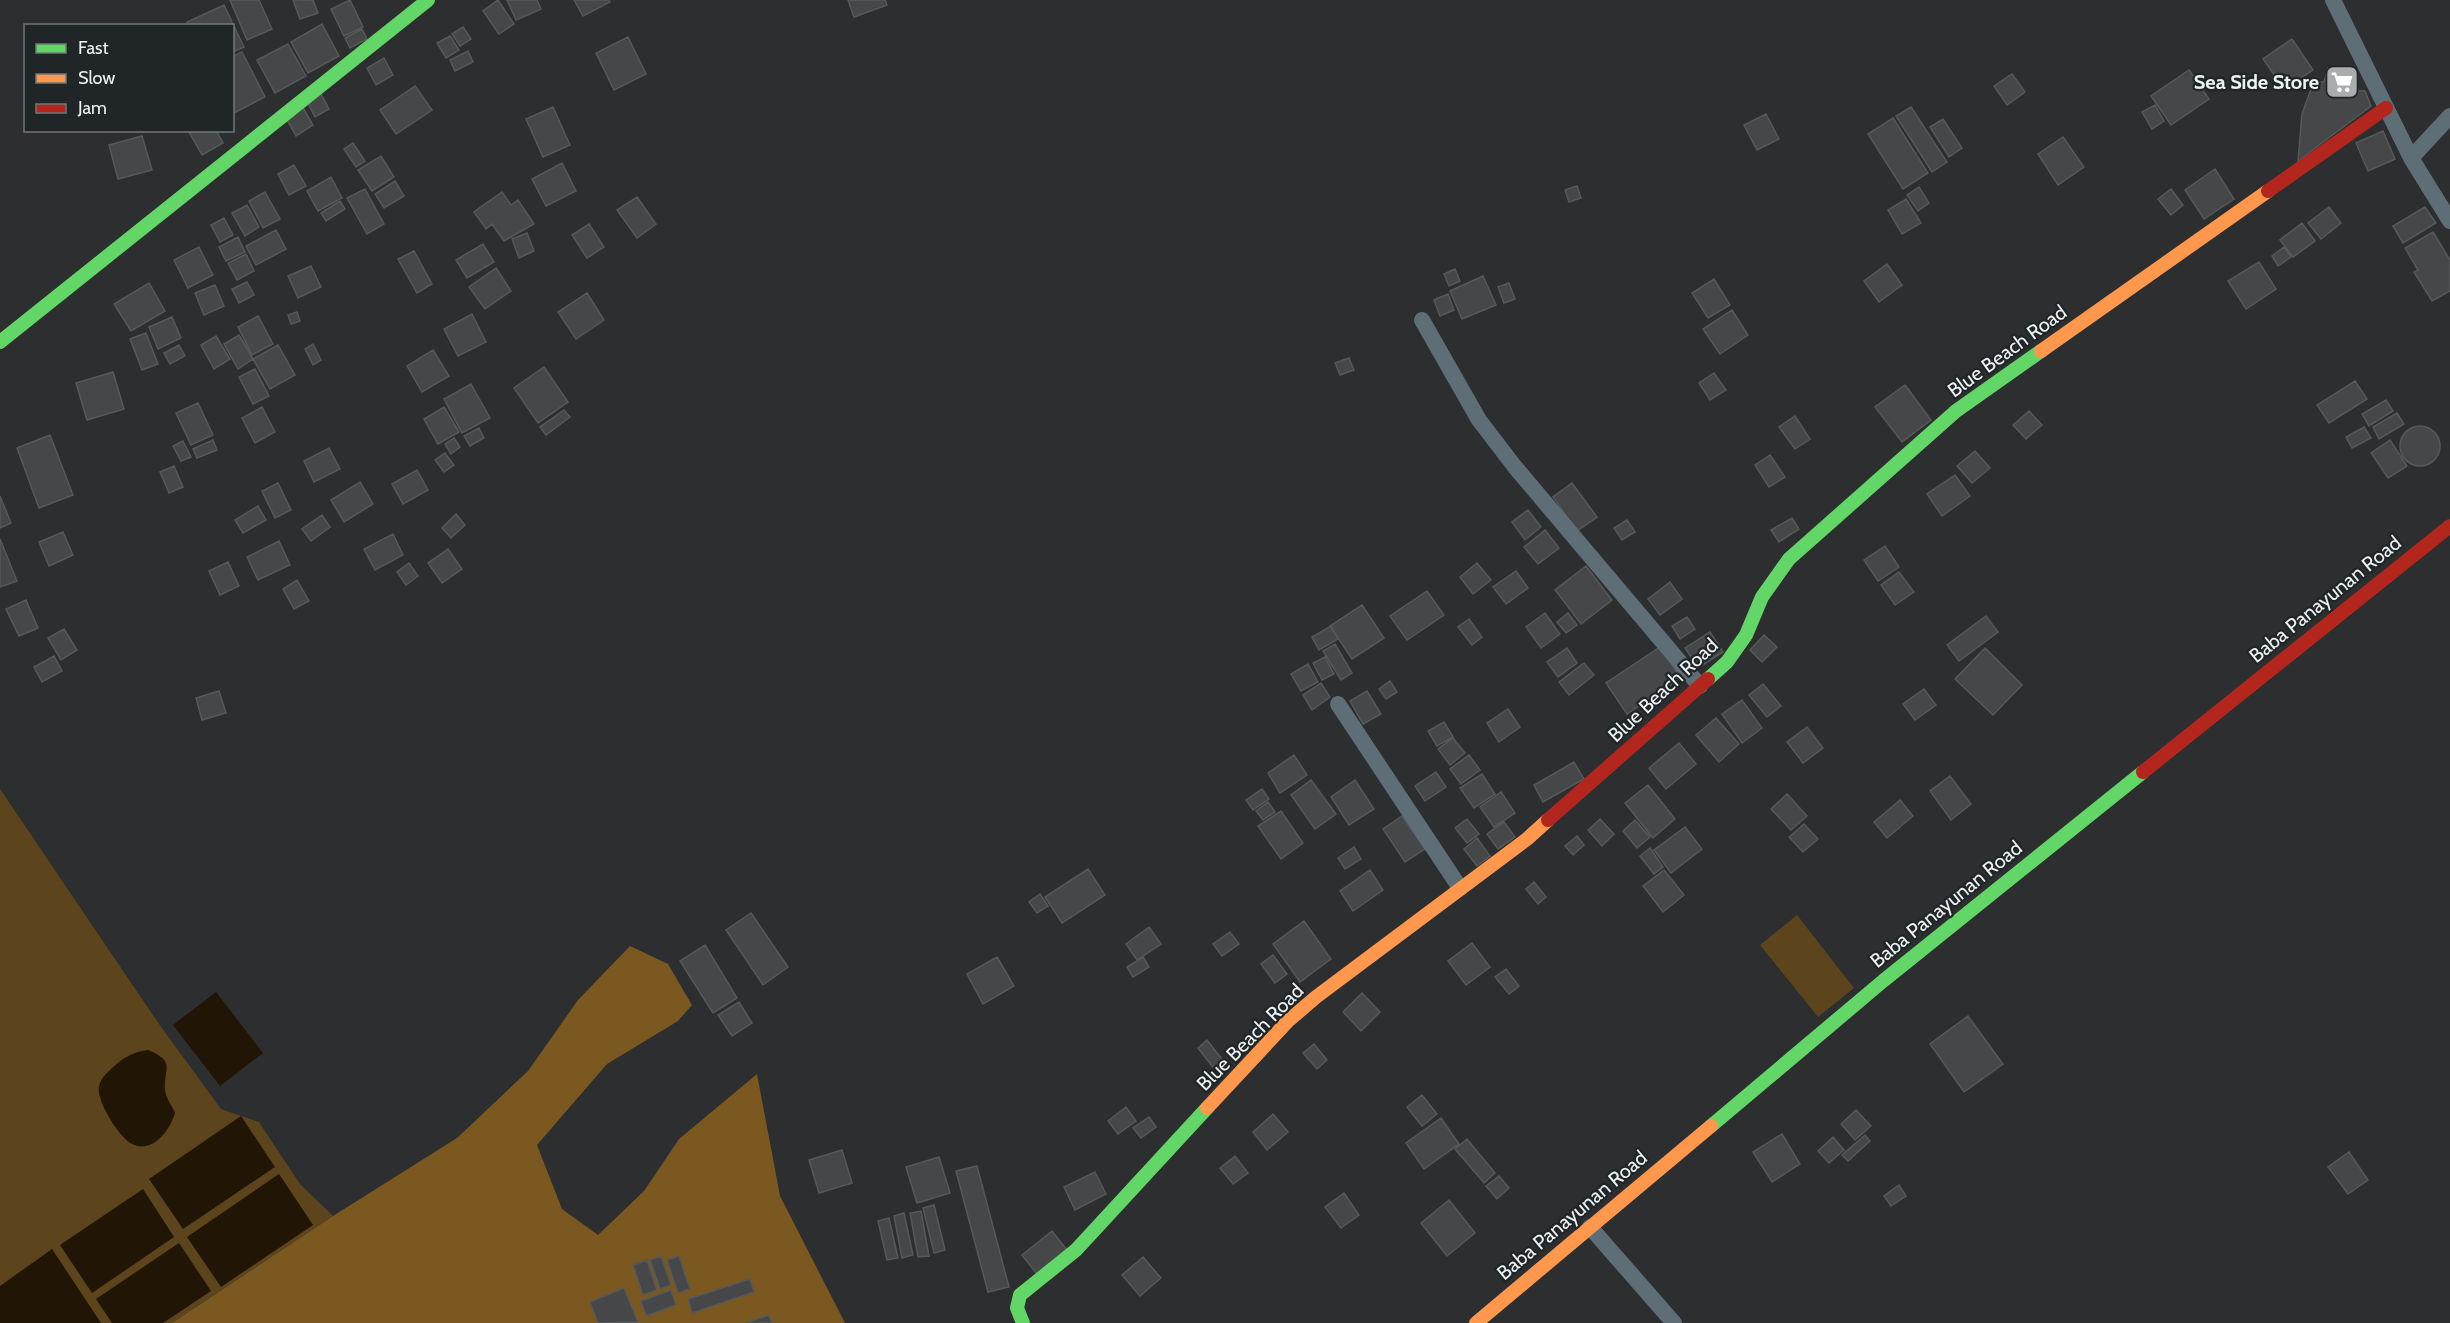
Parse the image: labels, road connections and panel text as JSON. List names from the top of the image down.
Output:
{
  "streets": {
    "street": ["Blue Beach Road", "Baba Panayunan Road"]
  },
  "places": {
    "supermarket": ["Sea Side Store"]
  },
  "legend": ["Fast", "Slow", "Jam"]
}
